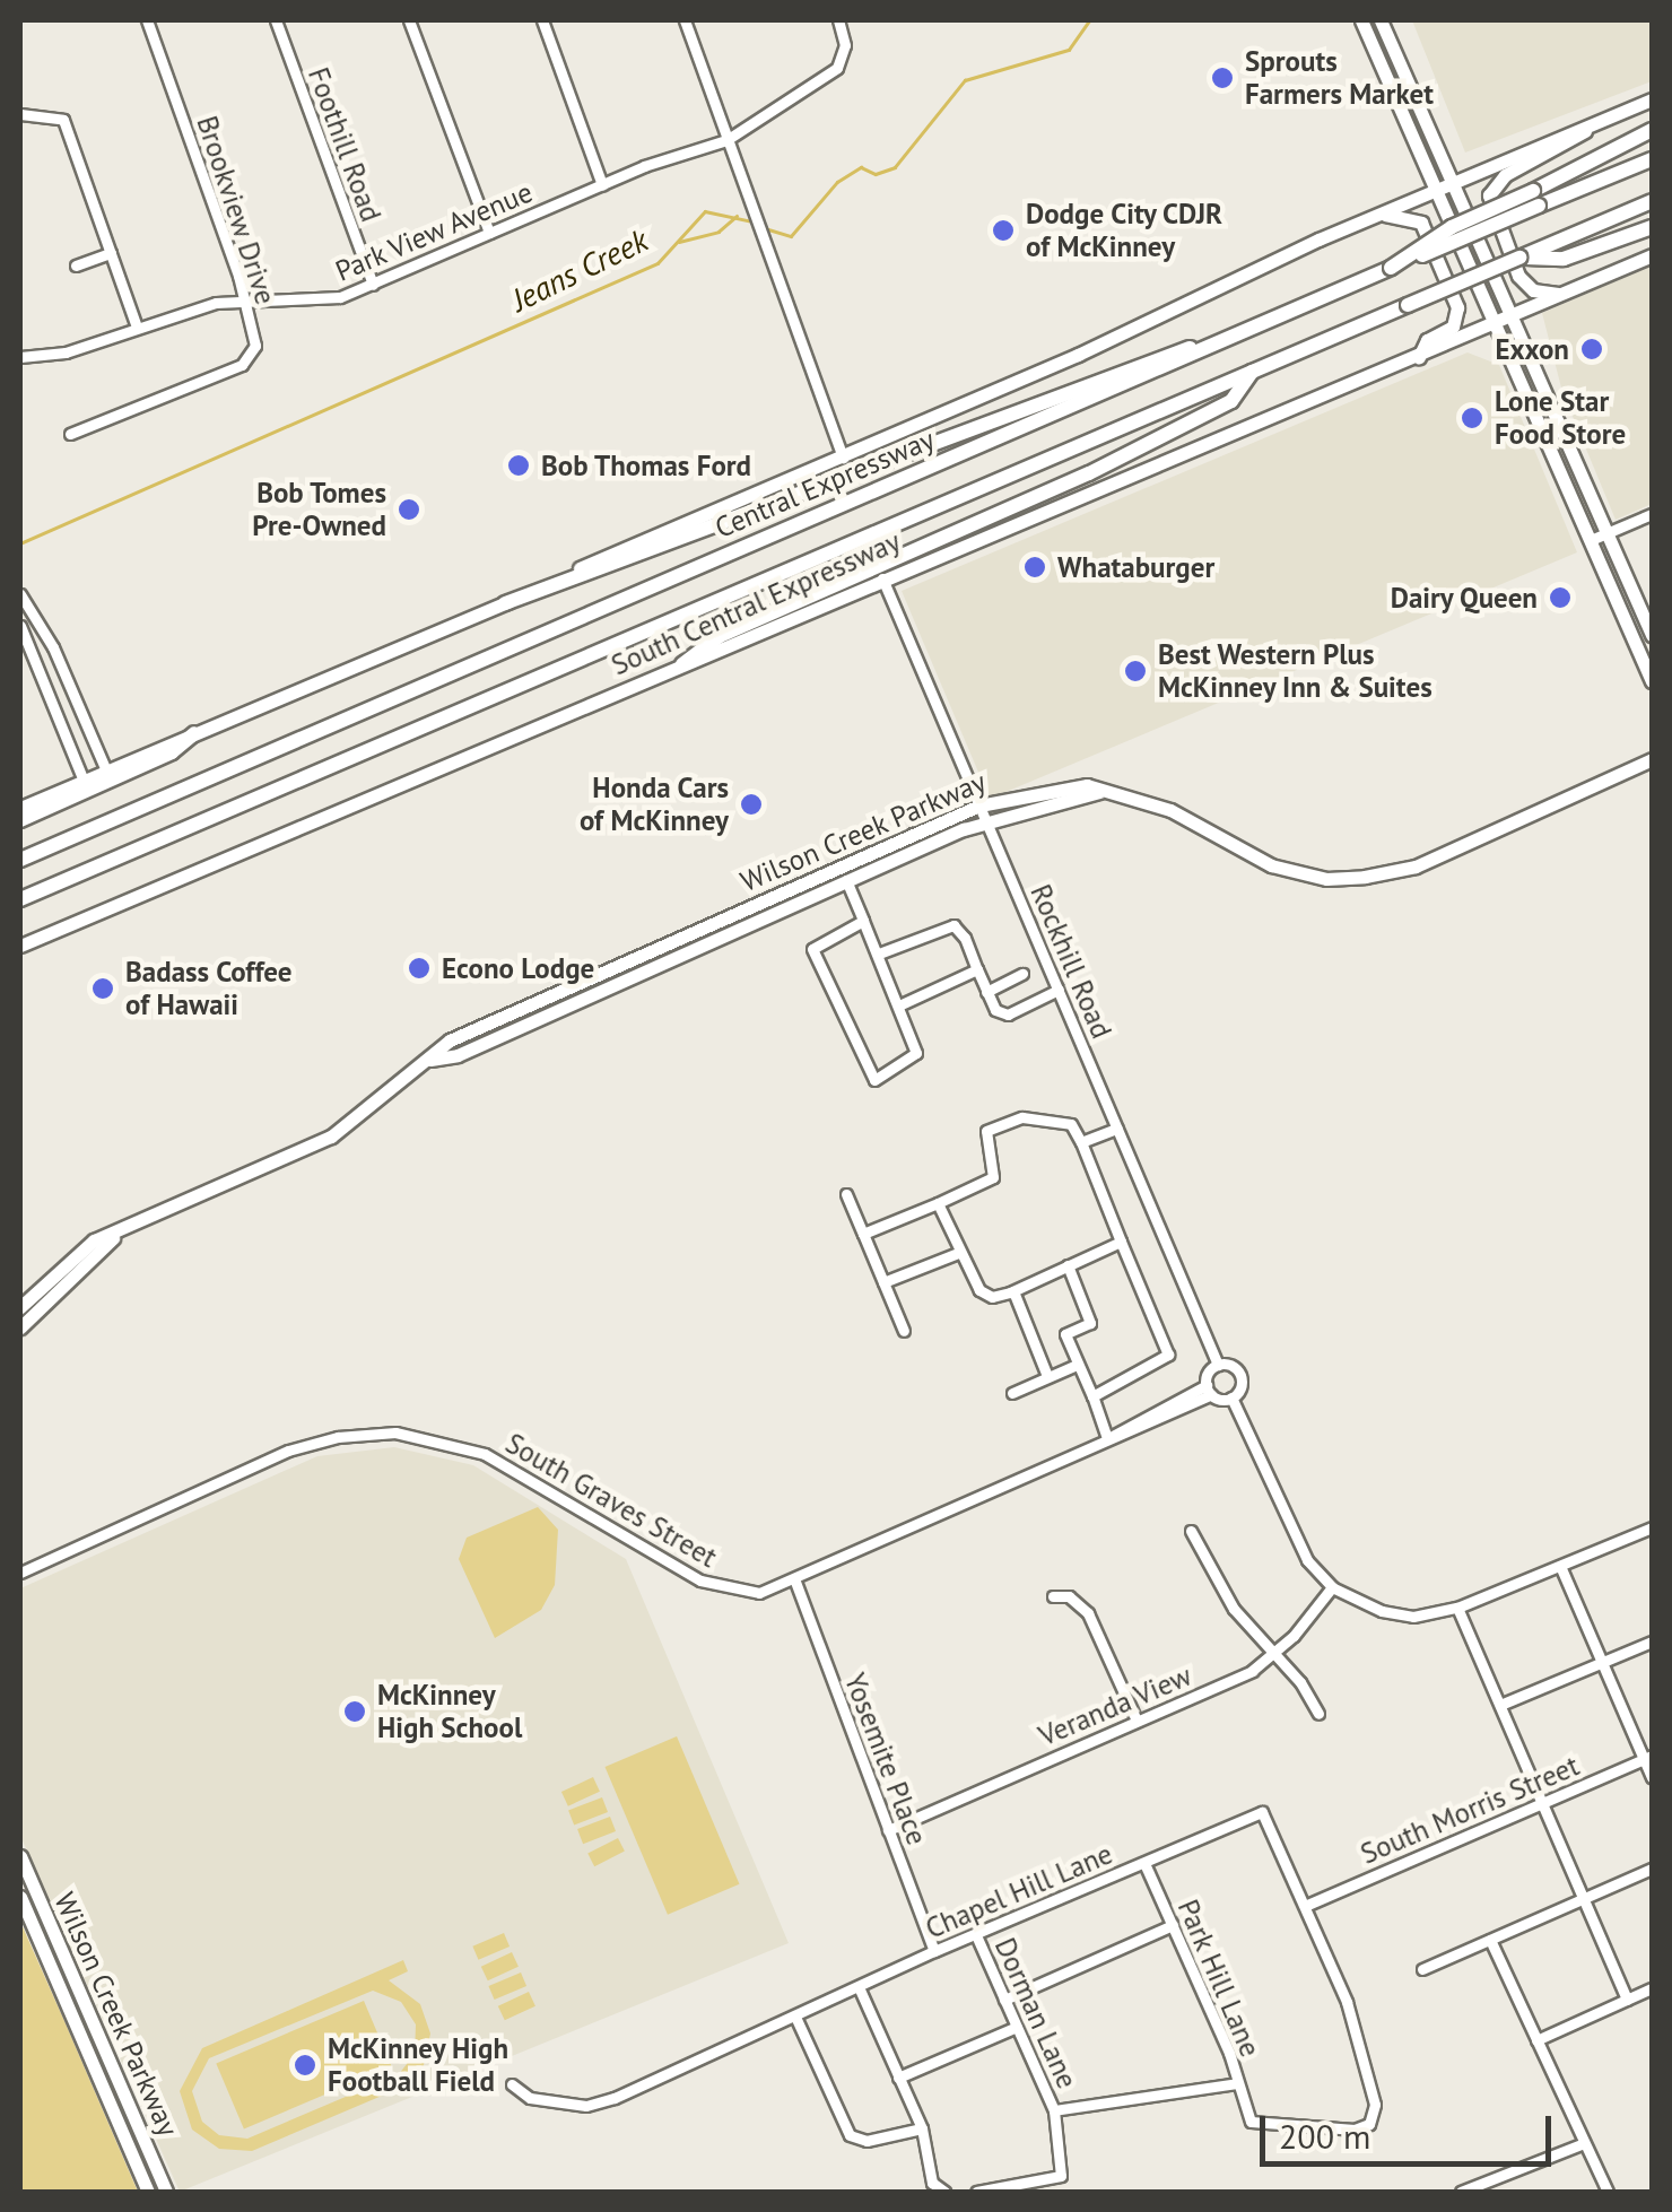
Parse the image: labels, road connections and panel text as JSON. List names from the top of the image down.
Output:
{
  "streets": {
    "highway": ["Central Expressway"],
    "main road": ["South Central Expressway", "Wilson Creek Parkway"],
    "street": [
      "Foothill Road",
      "Brookview Drive",
      "Park View Avenue",
      "Rockhill Road",
      "South Graves Street",
      "Veranda View",
      "Yosemite Place",
      "South Morris Street",
      "Chapel Hill Lane",
      "Park Hill Lane",
      "Dorman Lane"
    ]
  },
  "crossings": [
    ["Foothill Road", "Park View Avenue"],
    ["Brookview Drive", "Park View Avenue"],
    ["South Central Expressway", "Rockhill Road"],
    ["Wilson Creek Parkway", "Rockhill Road"],
    ["South Graves Street", "Yosemite Place"],
    ["Veranda View", "Yosemite Place"],
    ["Yosemite Place", "Chapel Hill Lane"],
    ["South Morris Street", "Chapel Hill Lane"],
    ["South Morris Street", "Park Hill Lane"],
    ["Chapel Hill Lane", "Park Hill Lane"],
    ["Chapel Hill Lane", "Dorman Lane"]
  ],
  "water": ["Jeans Creek"],
  "places": [
    "Sprouts Farmers Market",
    "Dodge City CDJR of McKinney",
    "Exxon",
    "Lone Star Food Store",
    "Bob Thomas Ford",
    "Bob Tomes Pre-Owned",
    "Whataburger",
    "Dairy Queen",
    "Best Western Plus McKinney Inn & Suites",
    "Honda Cars of McKinney",
    "Econo Lodge",
    "Badass Coffee of Hawaii",
    "McKinney High School",
    "McKinney High Football Field"
  ],
  "scale_bar": "200 m"
}
